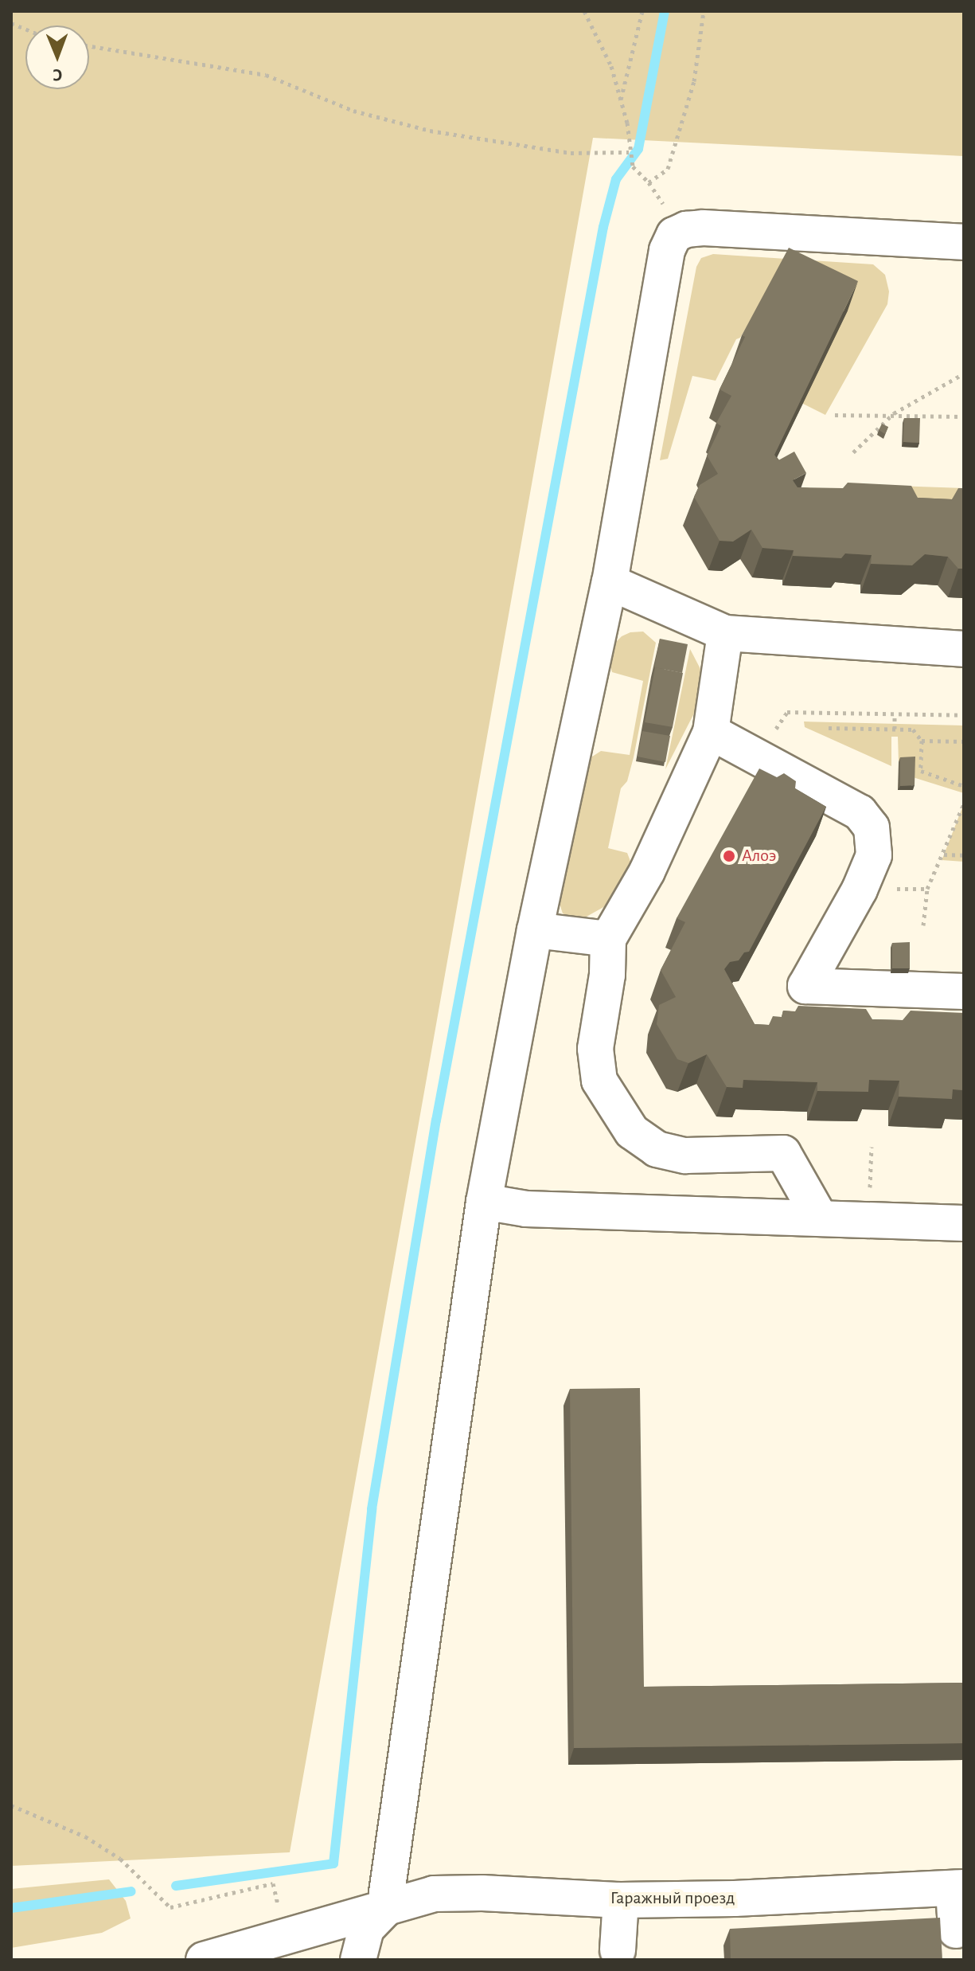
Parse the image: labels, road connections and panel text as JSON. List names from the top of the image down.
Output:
{
  "streets": {
    "street": ["Гаражный проезд"]
  },
  "places": ["Алоэ"],
  "north": "bottom"
}
